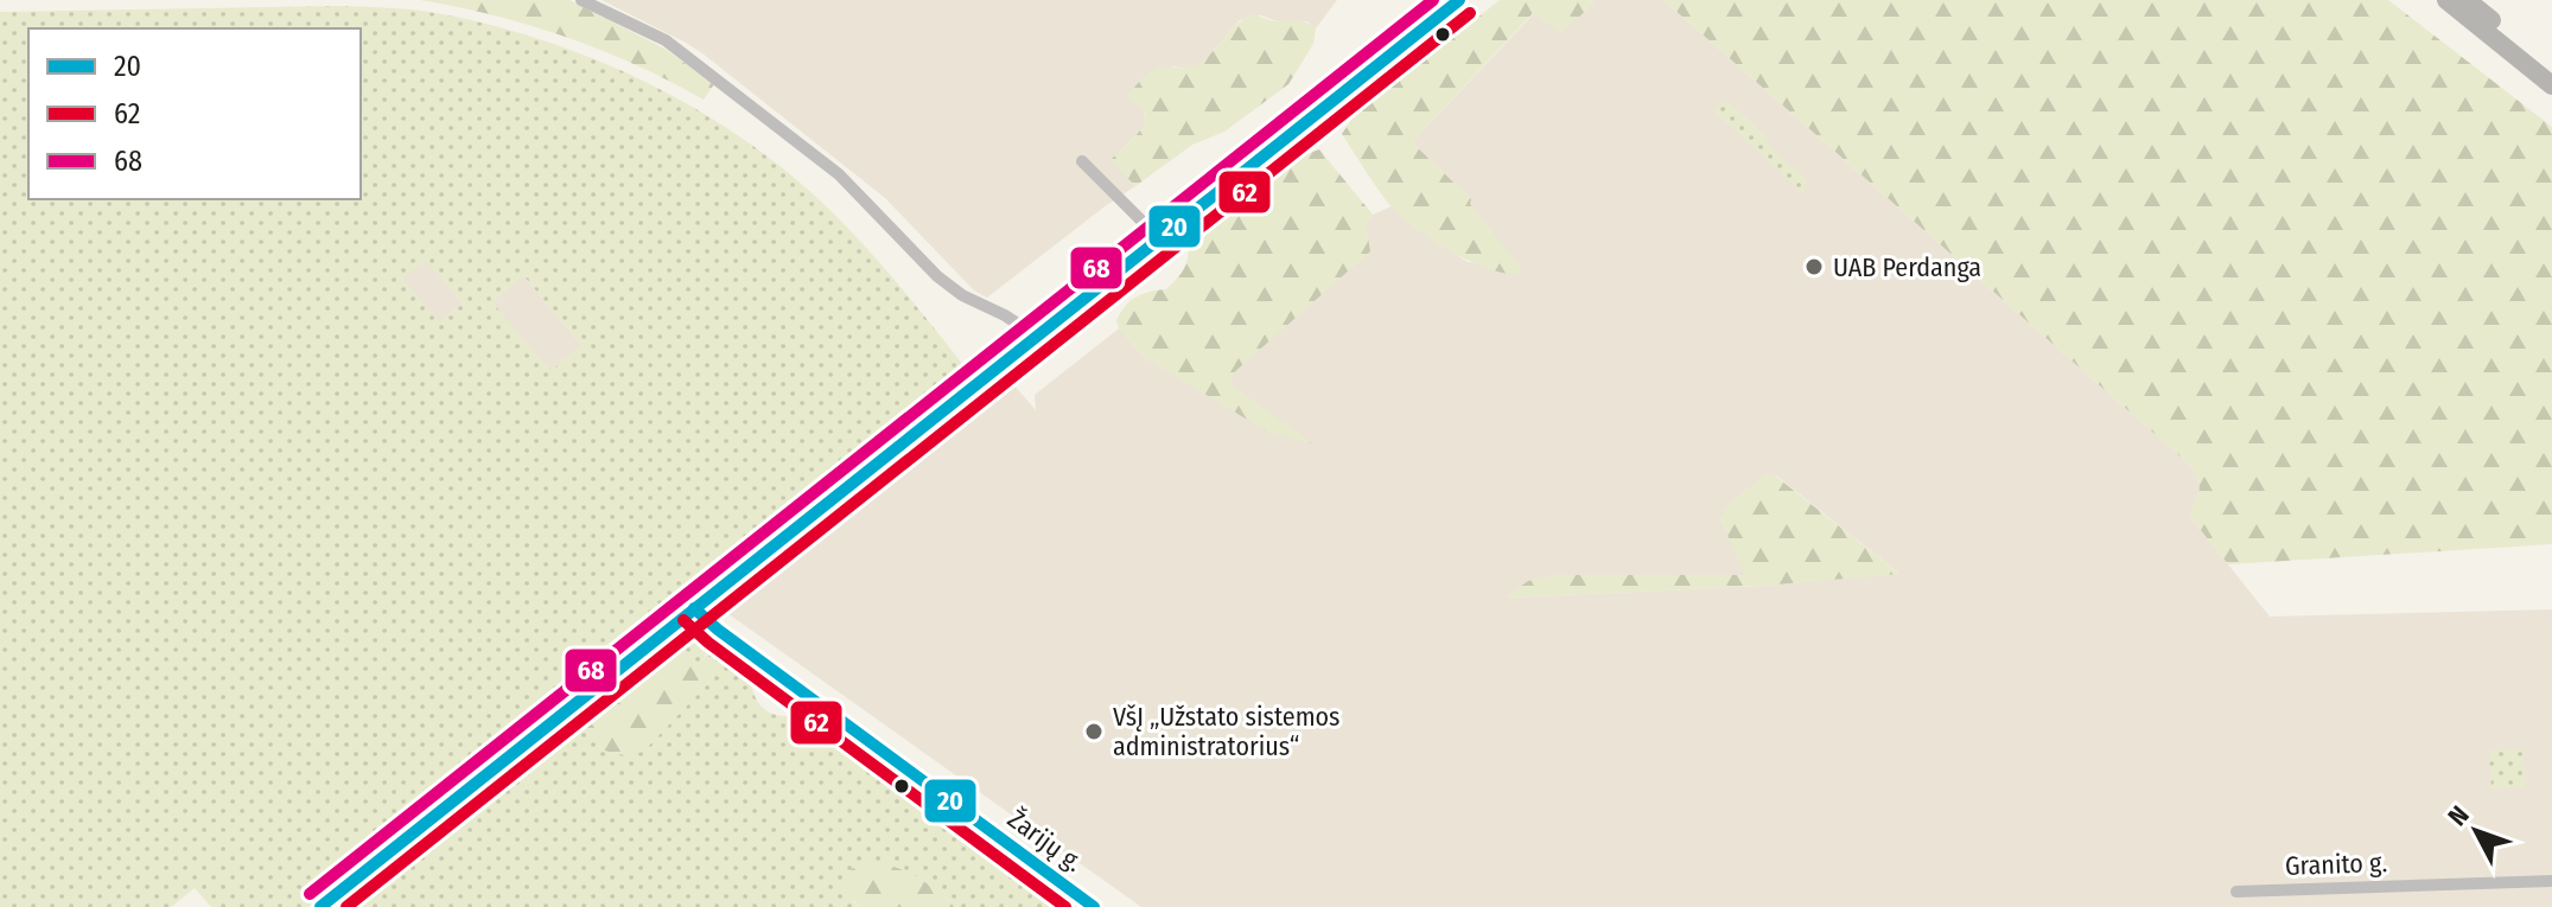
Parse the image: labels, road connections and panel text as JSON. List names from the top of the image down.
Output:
{
  "streets": {
    "street": ["Žarijų g.", "Granito g."]
  },
  "places": ["UAB Perdanga", "VšĮ „Užstato sistemos administratorius“"],
  "lines": ["transit line 20", "transit line 68", "transit line 62"],
  "legend": ["20", "62", "68"],
  "north": "top left"
}
